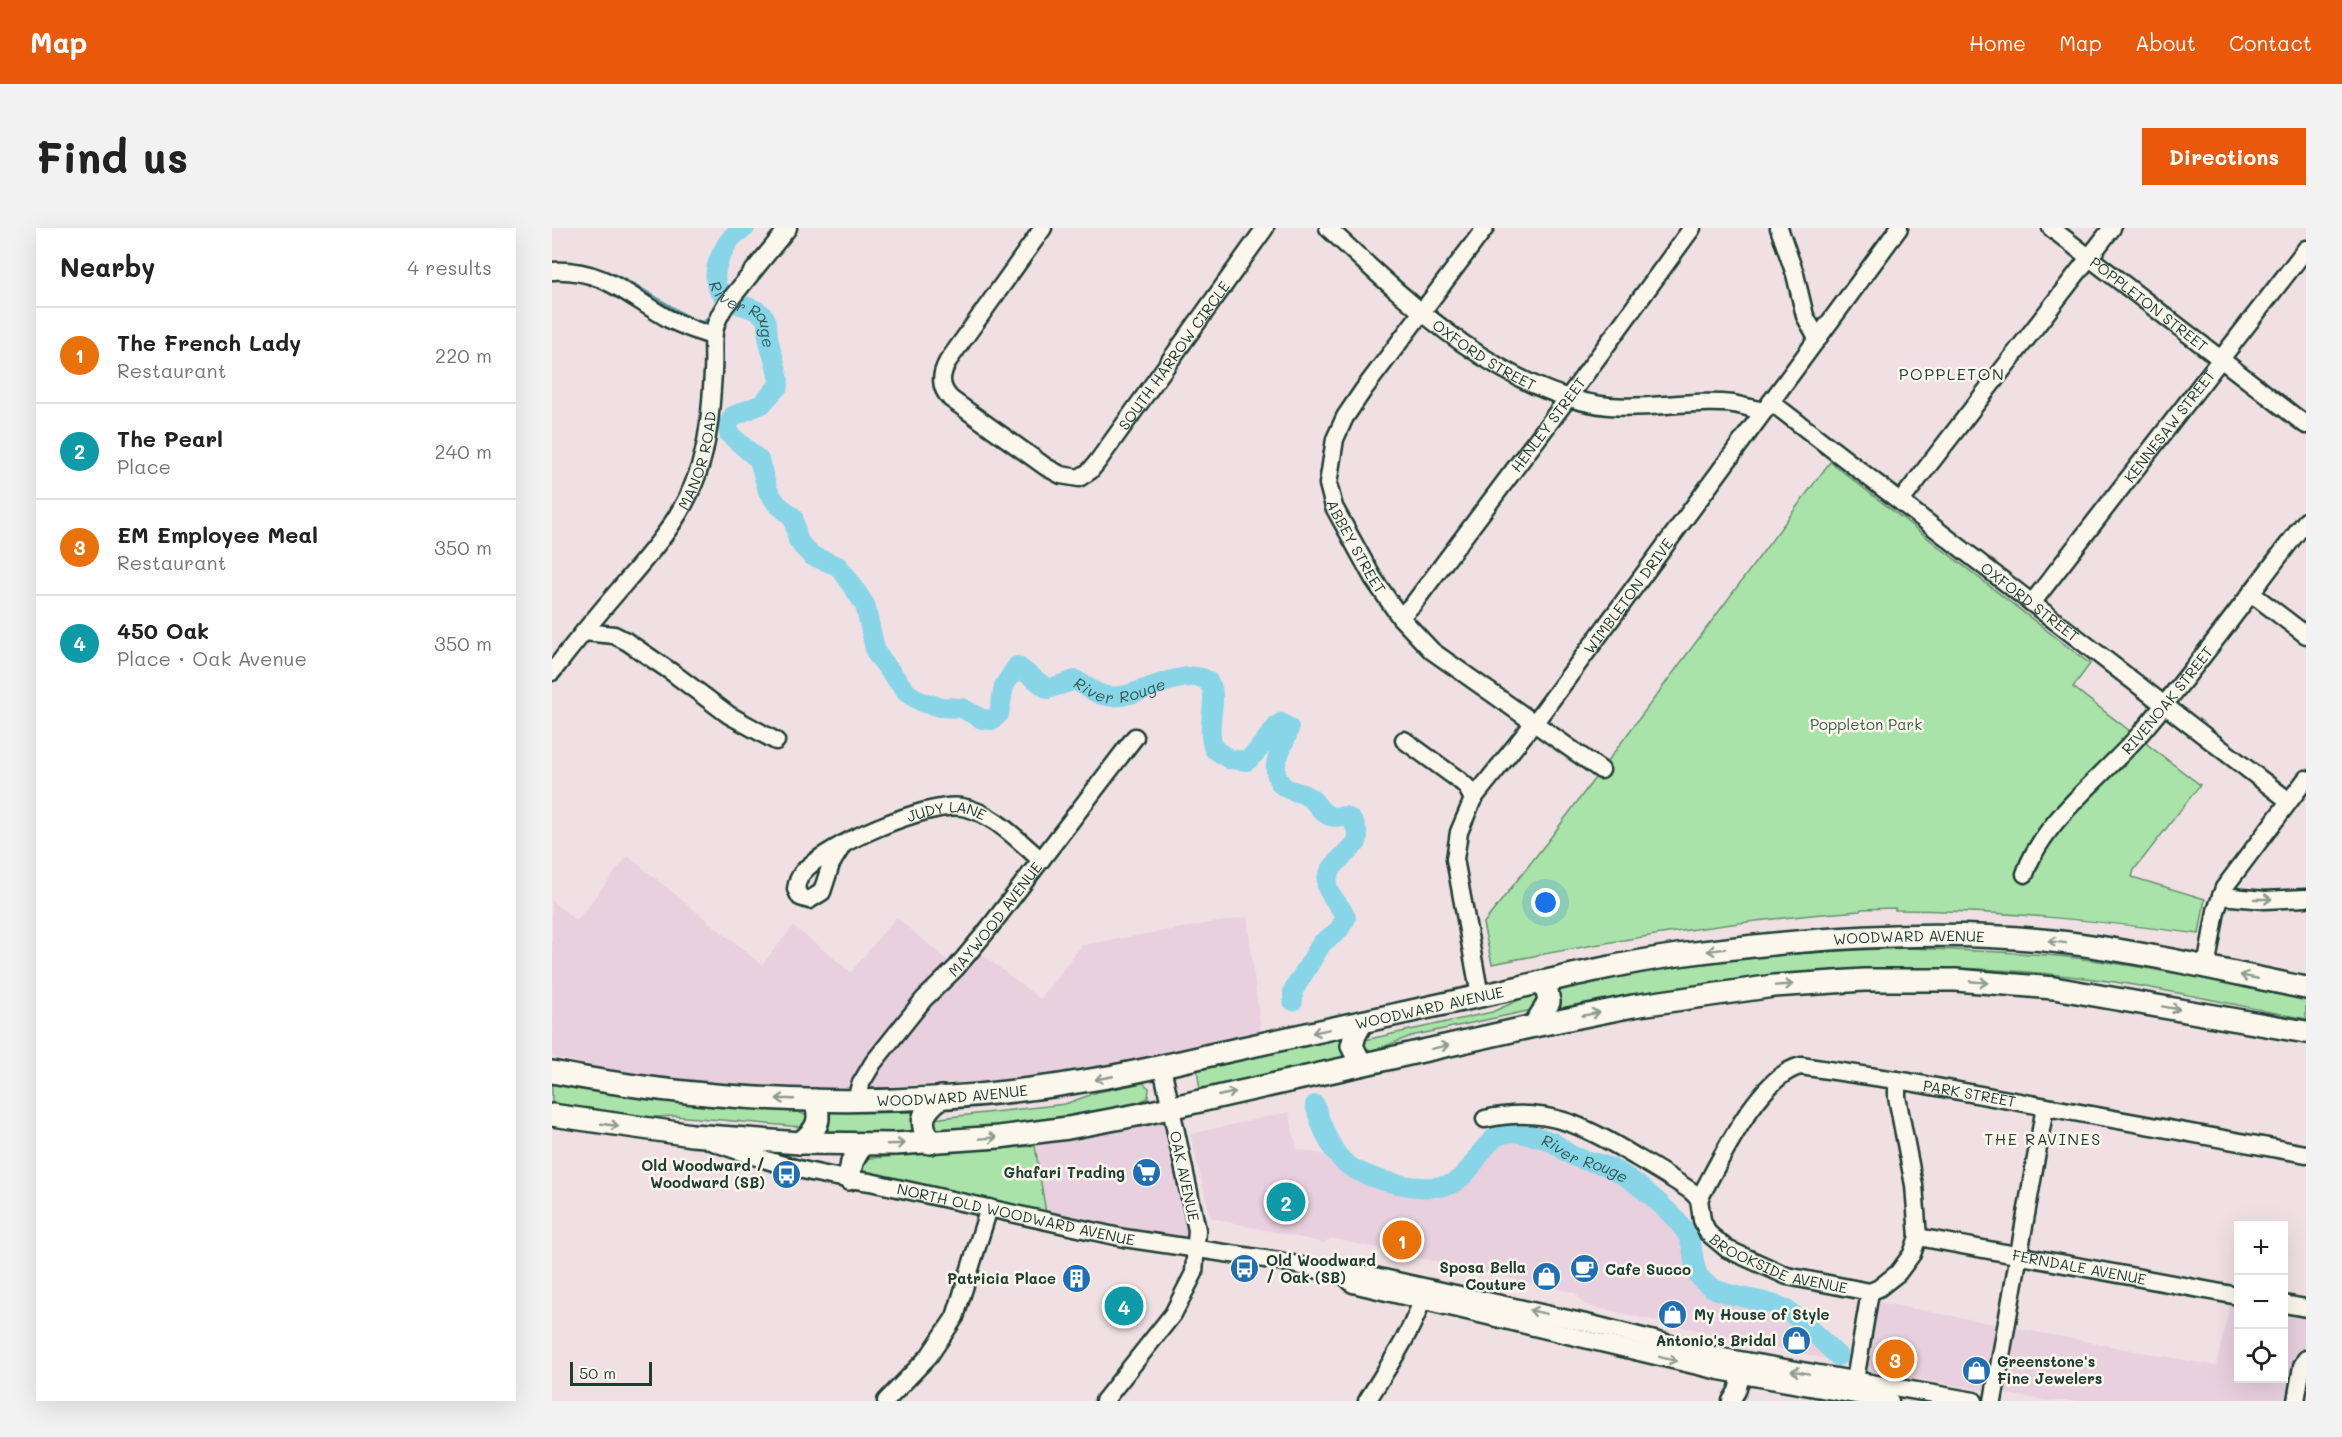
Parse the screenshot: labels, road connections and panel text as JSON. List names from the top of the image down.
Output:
{
  "streets": {
    "main road": ["WOODWARD AVENUE"],
    "street": [
      "POPPLETON STREET",
      "OXFORD STREET",
      "SOUTH HARROW CIRCLE",
      "HENLEY STREET",
      "KENNESAW STREET",
      "MANOR ROAD",
      "ABBEY STREET",
      "WIMBLETON DRIVE",
      "RIVENOAK STREET",
      "JUDY LANE",
      "MAYWOOD AVENUE",
      "PARK STREET",
      "OAK AVENUE",
      "NORTH OLD WOODWARD AVENUE",
      "BROOKSIDE AVENUE",
      "FERNDALE AVENUE"
    ]
  },
  "crossings": [
    ["POPPLETON STREET", "KENNESAW STREET"],
    ["OXFORD STREET", "HENLEY STREET"],
    ["OXFORD STREET", "KENNESAW STREET"],
    ["OXFORD STREET", "ABBEY STREET"],
    ["OXFORD STREET", "WIMBLETON DRIVE"],
    ["OXFORD STREET", "RIVENOAK STREET"],
    ["HENLEY STREET", "ABBEY STREET"],
    ["ABBEY STREET", "WIMBLETON DRIVE"],
    ["WIMBLETON DRIVE", "WOODWARD AVENUE"],
    ["JUDY LANE", "MAYWOOD AVENUE"],
    ["MAYWOOD AVENUE", "WOODWARD AVENUE"],
    ["WOODWARD AVENUE", "OAK AVENUE"],
    ["PARK STREET", "BROOKSIDE AVENUE"],
    ["OAK AVENUE", "NORTH OLD WOODWARD AVENUE"],
    ["BROOKSIDE AVENUE", "FERNDALE AVENUE"]
  ],
  "districts": ["POPPLETON", "THE RAVINES"],
  "water": ["River Rouge"],
  "parks": ["Poppleton Park"],
  "places": {
    "supermarket": ["Ghafari Trading"],
    "bus stop": ["Old Woodward / Woodward (SB)", "Old Woodward / Oak (SB)"],
    "cafe": ["Cafe Succo"],
    "shop": [
      "Sposa Bella Couture",
      "My House of Style",
      "Antonio's Bridal",
      "Greenstone's Fine Jewelers"
    ],
    "building": ["Patricia Place"]
  },
  "scale_bar": "50 m",
  "page": {
    "header": "Map",
    "nav": [
      "Home",
      "Map",
      "About",
      "Contact"
    ],
    "buttons": "Directions",
    "title": "Find us",
    "heading": ["Nearby", "4 results"],
    "list": [
      {
        "mark": "1",
        "name": "The French Lady",
        "note": "Restaurant",
        "value": "220 m"
      },
      {
        "mark": "2",
        "name": "The Pearl",
        "note": "Place",
        "value": "240 m"
      },
      {
        "mark": "3",
        "name": "EM Employee Meal",
        "note": "Restaurant",
        "value": "350 m"
      },
      {
        "mark": "4",
        "name": "450 Oak",
        "note": "Place · Oak Avenue",
        "value": "350 m"
      }
    ],
    "pins": [
      "2",
      "1",
      "4",
      "3"
    ],
    "map_buttons": ["+", "−"],
    "scale": "50 m"
  }
}
